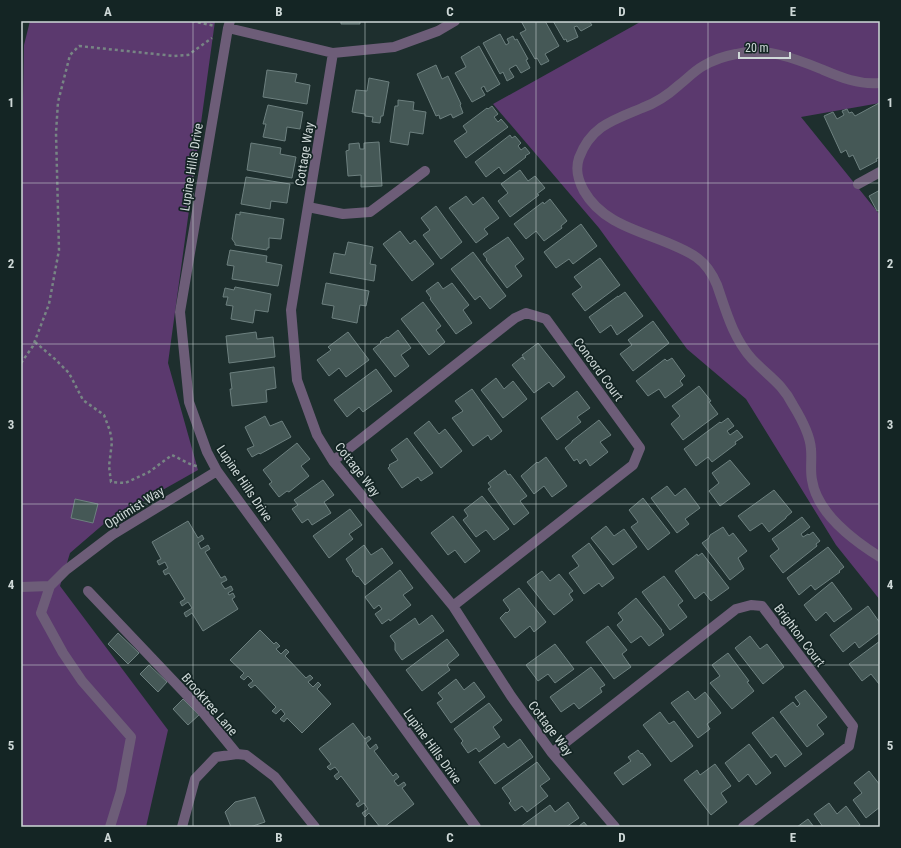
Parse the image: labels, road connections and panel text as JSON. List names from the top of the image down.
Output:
{
  "streets": {
    "street": [
      "Cottage Way",
      "Lupine Hills Drive",
      "Concord Court",
      "Optimist Way",
      "Brighton Court",
      "Brooktree Lane"
    ]
  },
  "crossings": [
    ["Cottage Way", "Concord Court"],
    ["Cottage Way", "Brighton Court"],
    ["Lupine Hills Drive", "Optimist Way"]
  ],
  "scale_bar": "20 m",
  "grid": {
    "columns": [
      "A",
      "B",
      "C",
      "D",
      "E"
    ],
    "rows": [
      "1",
      "2",
      "3",
      "4",
      "5"
    ]
  }
}
